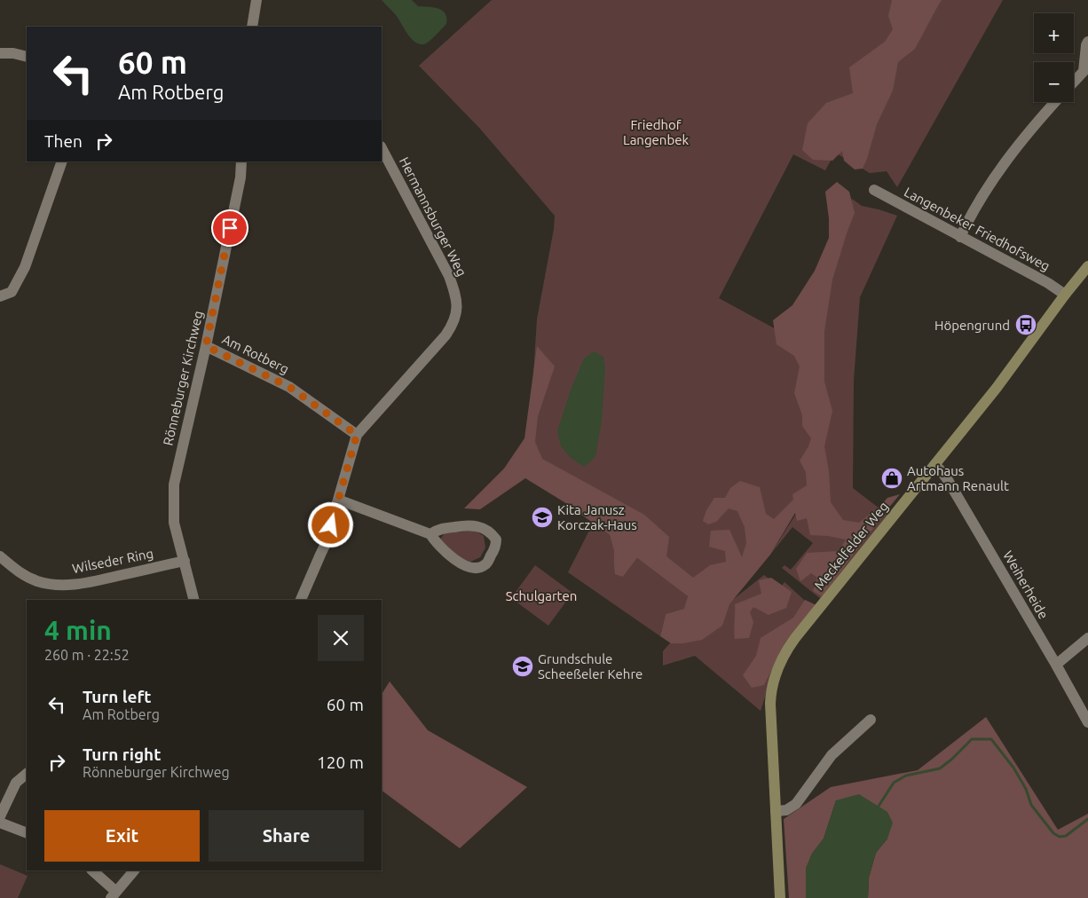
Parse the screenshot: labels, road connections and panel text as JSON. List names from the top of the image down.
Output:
{
  "streets": {
    "main road": ["Meckelfelder Weg"],
    "street": [
      "Hermannsburger Weg",
      "Langenbeker Friedhofsweg",
      "Am Rotberg",
      "Rönneburger Kirchweg",
      "Wilseder Ring",
      "Weiherheide"
    ]
  },
  "crossings": [
    ["Hermannsburger Weg", "Am Rotberg"],
    ["Langenbeker Friedhofsweg", "Meckelfelder Weg"],
    ["Am Rotberg", "Rönneburger Kirchweg"],
    ["Rönneburger Kirchweg", "Wilseder Ring"],
    ["Meckelfelder Weg", "Weiherheide"]
  ],
  "parks": ["Friedhof Langenbek", "Schulgarten"],
  "places": {
    "bus stop": ["Höpengrund"],
    "shop": ["Autohaus Artmann Renault"],
    "school or university": ["Kita Janusz Korczak-Haus", "Grundschule Scheeßeler Kehre"]
  },
  "page": {
    "map_buttons": ["+", "−"],
    "turn": ["60 m", "Am Rotberg"],
    "then": "Then",
    "heading": ["4 min", "260 m · 22:52"],
    "list": [
      {
        "name": "Turn left",
        "note": "Am Rotberg",
        "value": "60 m"
      },
      {
        "name": "Turn right",
        "note": "Rönneburger Kirchweg",
        "value": "120 m"
      }
    ],
    "buttons": ["Exit", "Share"]
  }
}
